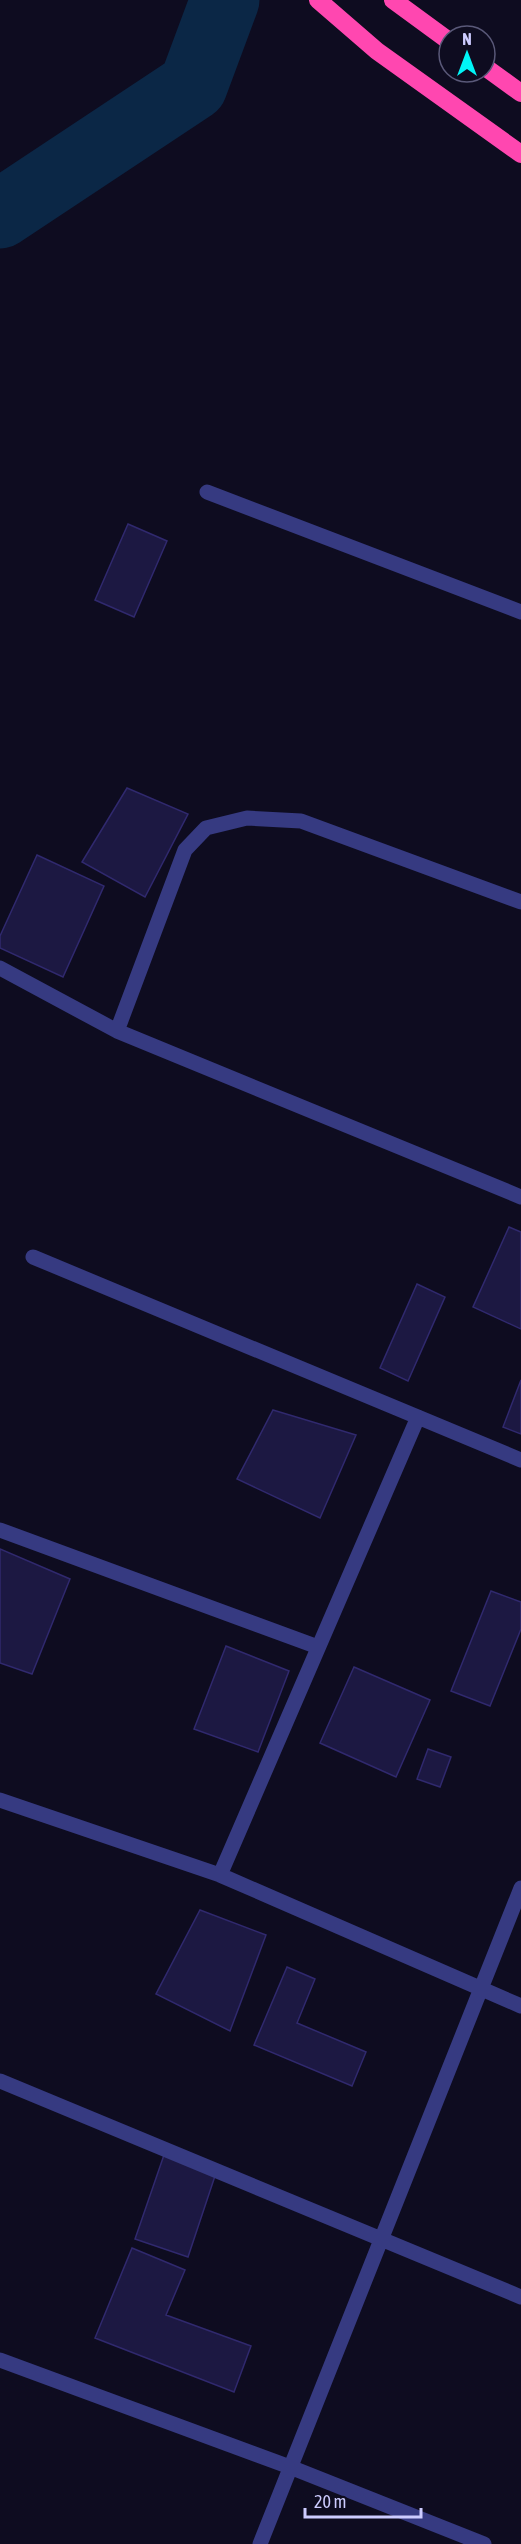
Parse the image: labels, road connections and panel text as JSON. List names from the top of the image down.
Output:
{
  "scale_bar": "20 m",
  "north": "top"
}
